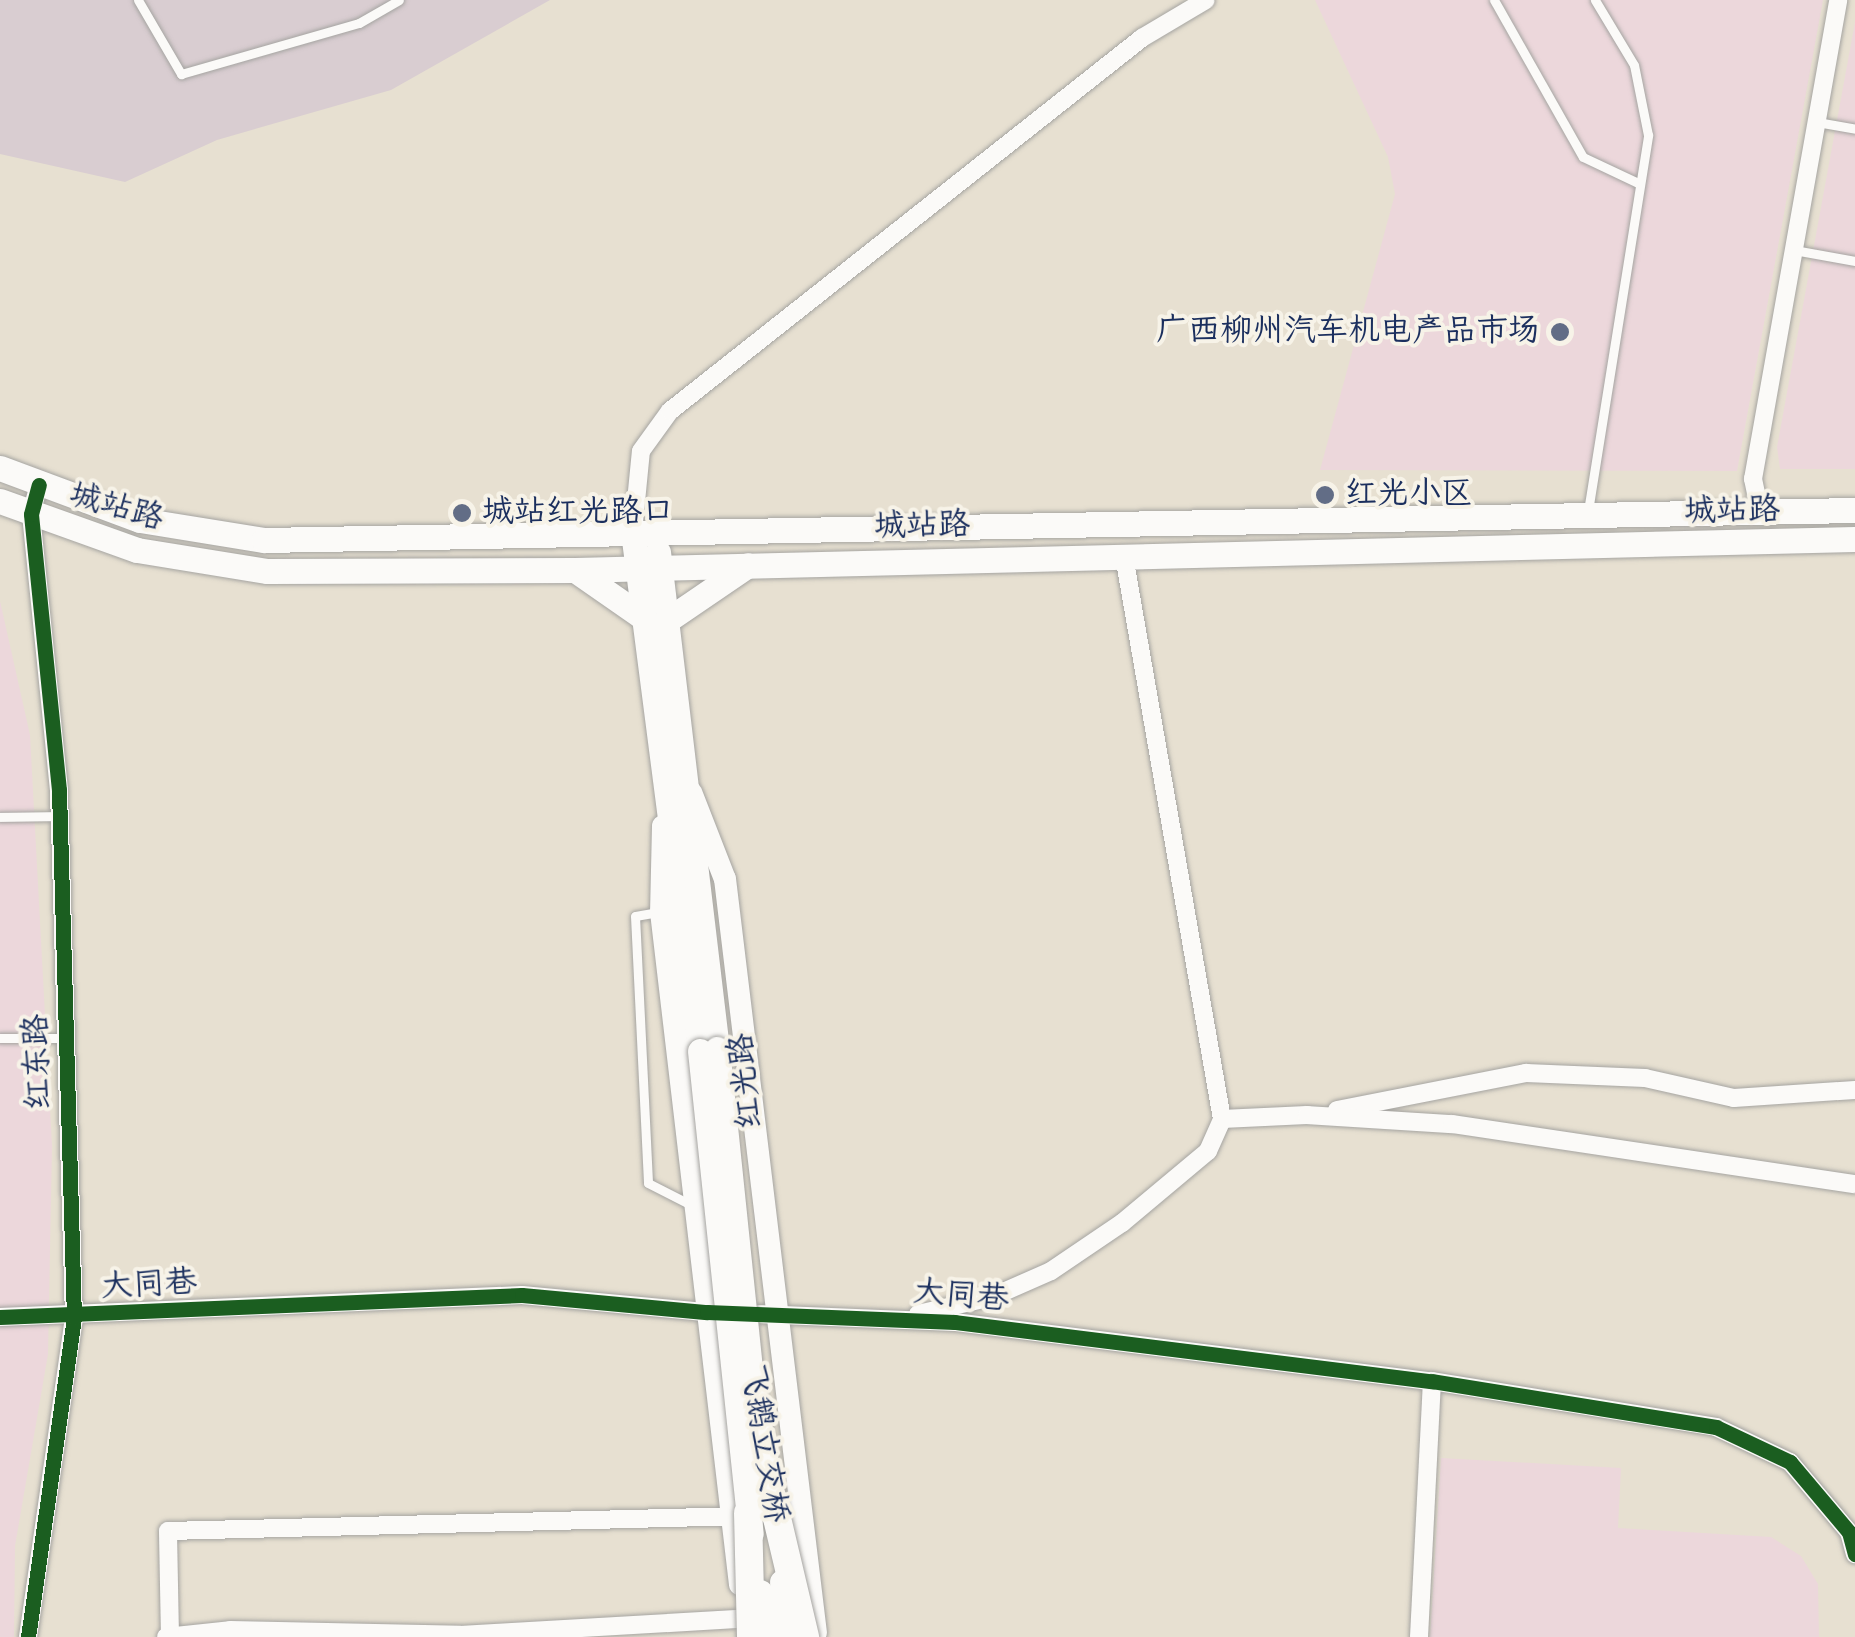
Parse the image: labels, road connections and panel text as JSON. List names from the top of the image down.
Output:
{
  "streets": {
    "main road": ["城站路", "红光路", "飞鹅立交桥"],
    "street": ["红东路", "大同巷"]
  },
  "crossings": [
    ["城站路", "红东路"],
    ["城站路", "红光路"],
    ["红东路", "大同巷"],
    ["红光路", "大同巷"],
    ["红光路", "飞鹅立交桥"]
  ],
  "places": ["广西柳州汽车机电产品市场", "红光小区", "城站红光路口"]
}
